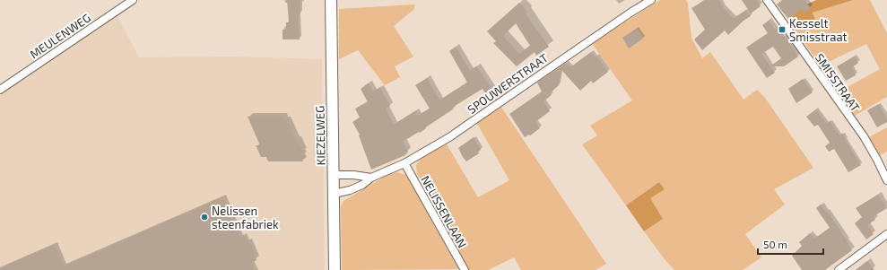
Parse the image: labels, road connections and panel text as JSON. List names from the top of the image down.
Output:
{
  "streets": {
    "main road": ["KIEZELWEG"],
    "street": [
      "MEULENWEG",
      "SMISSTRAAT",
      "SPOUWERSTRAAT",
      "NELISSENLAAN"
    ]
  },
  "crossings": [
    ["SPOUWERSTRAAT", "KIEZELWEG"],
    ["SPOUWERSTRAAT", "NELISSENLAAN"]
  ],
  "places": {
    "transit": ["Kesselt Smisstraat"],
    "other": ["Nelissen steenfabriek"]
  },
  "scale_bar": "50 m"
}
